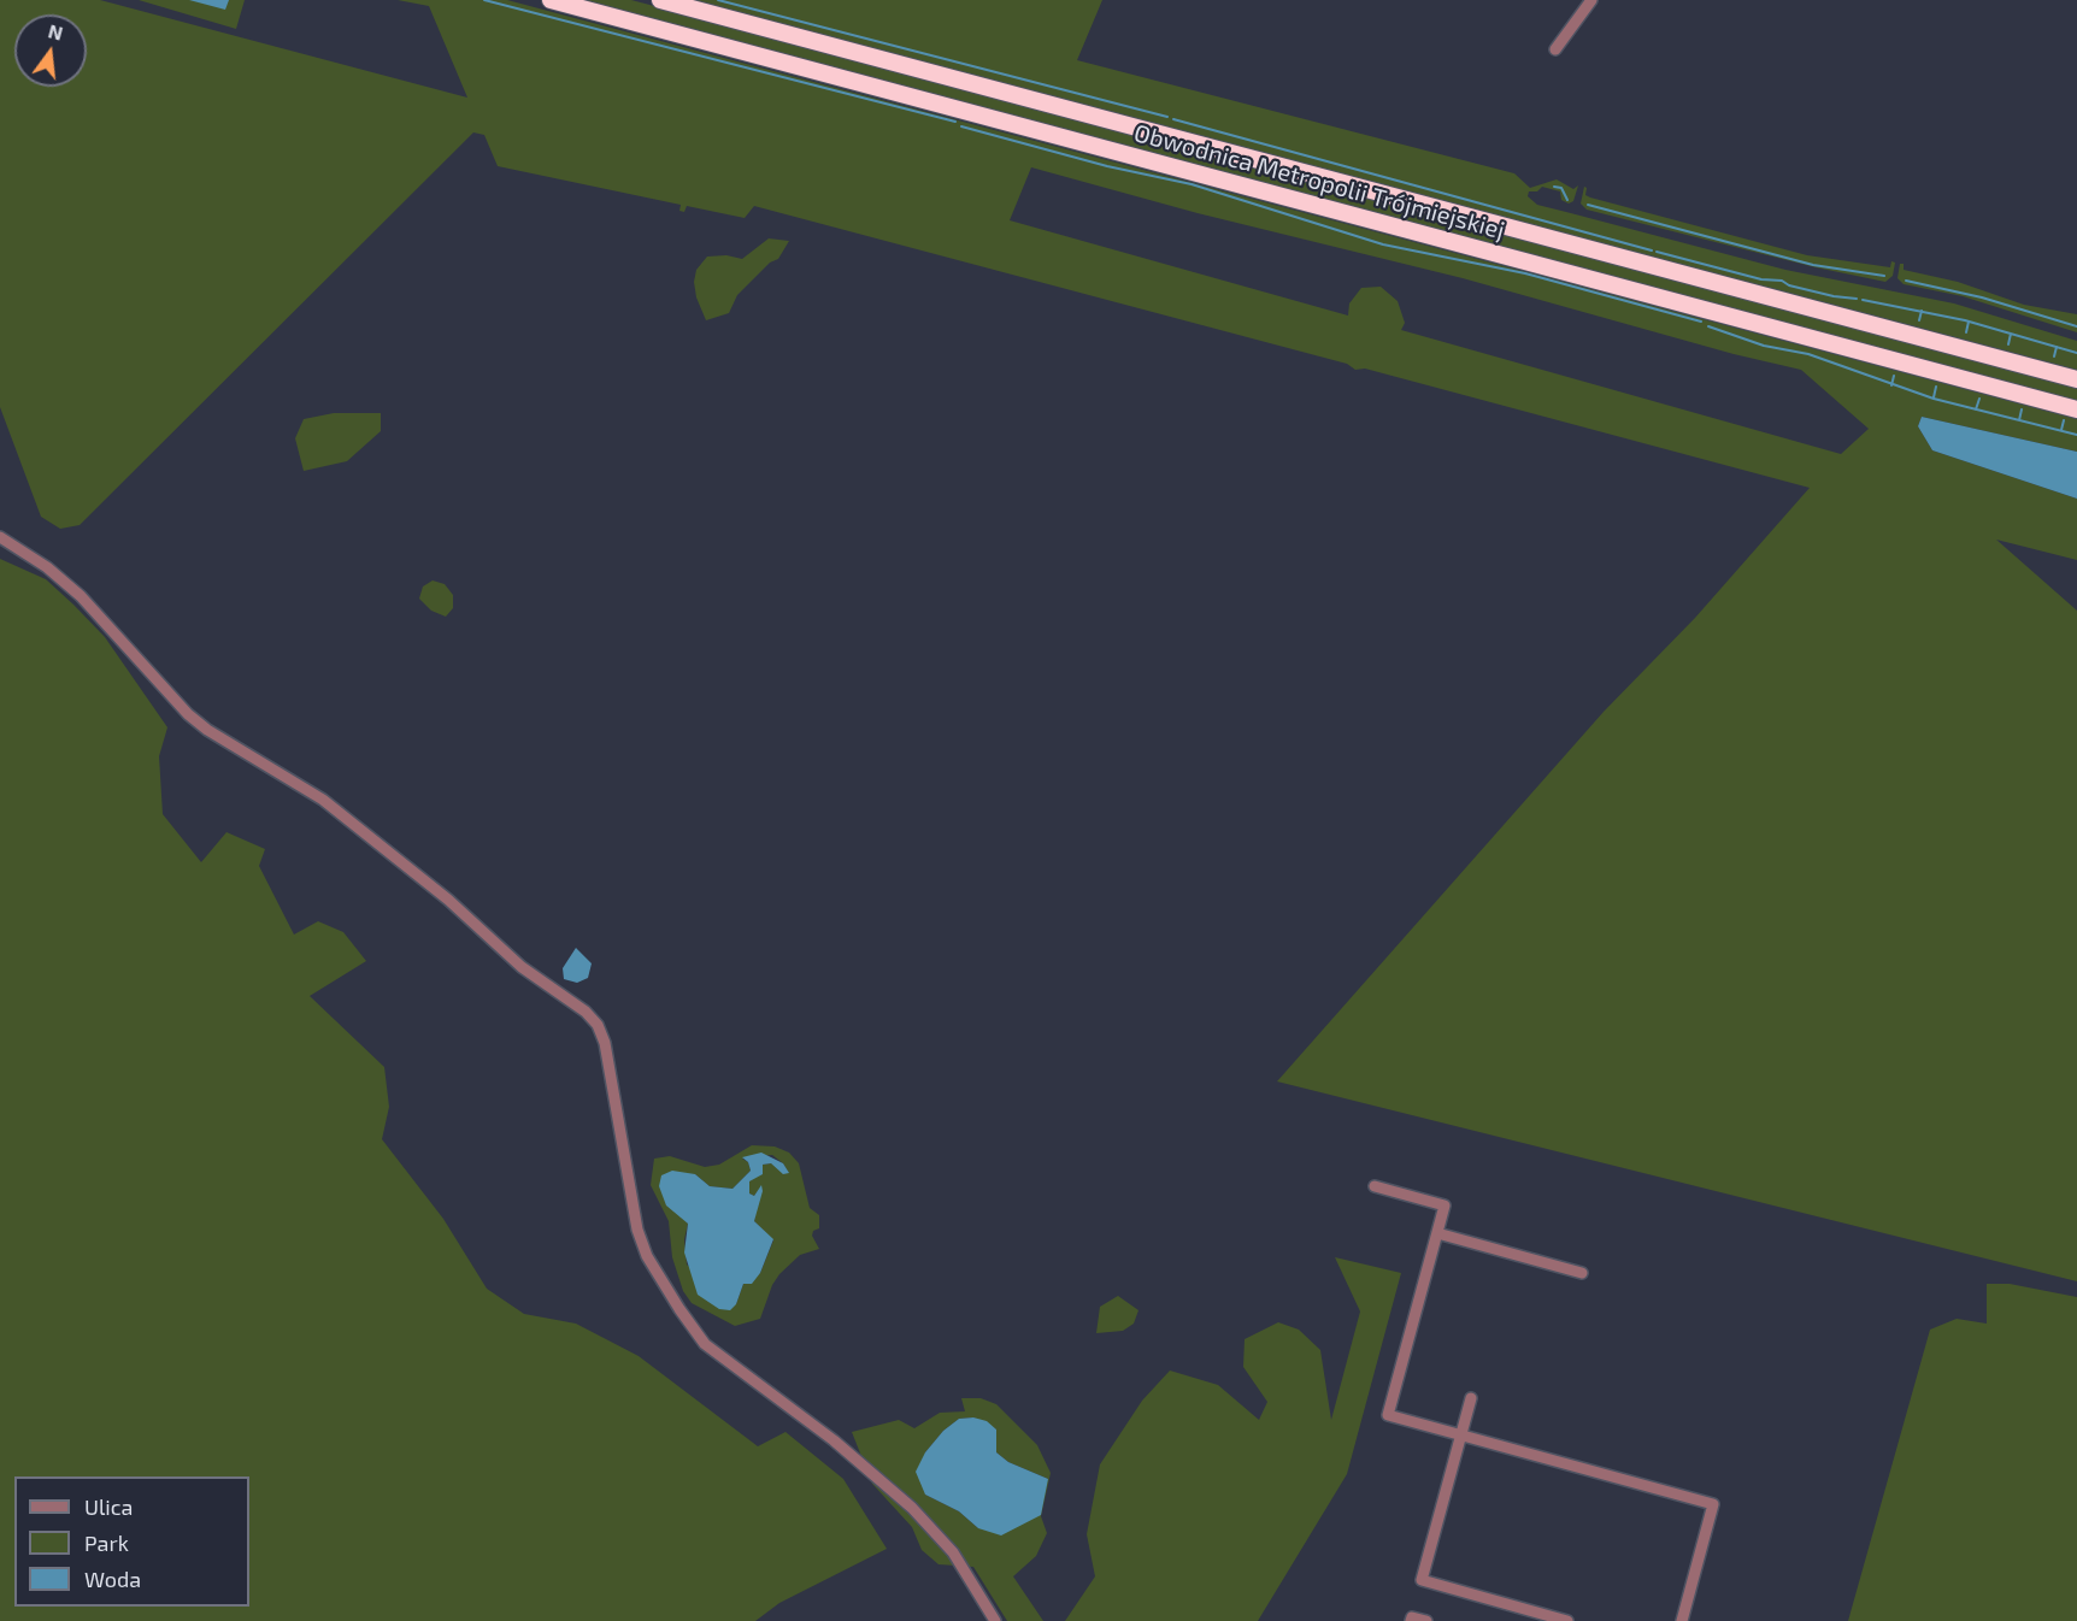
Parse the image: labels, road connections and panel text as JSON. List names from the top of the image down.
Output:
{
  "streets": {
    "highway": ["Obwodnica Metropolii Trójmiejskiej"]
  },
  "legend": ["Ulica", "Park", "Woda"],
  "north": "top"
}
